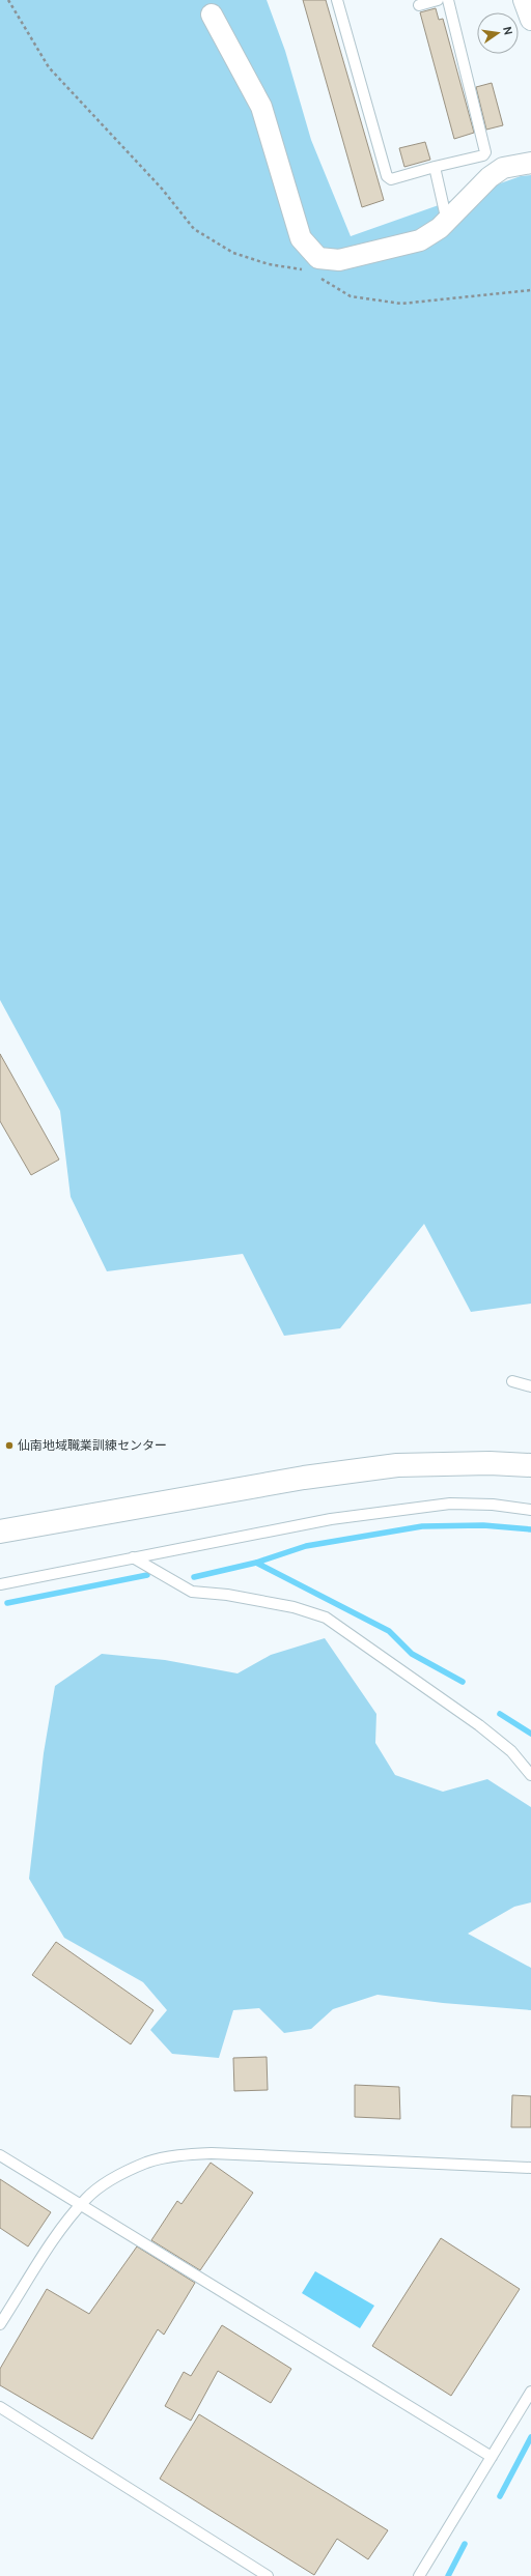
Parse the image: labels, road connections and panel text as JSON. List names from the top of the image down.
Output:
{
  "places": ["仙南地域職業訓練センター"],
  "north": "right"
}
